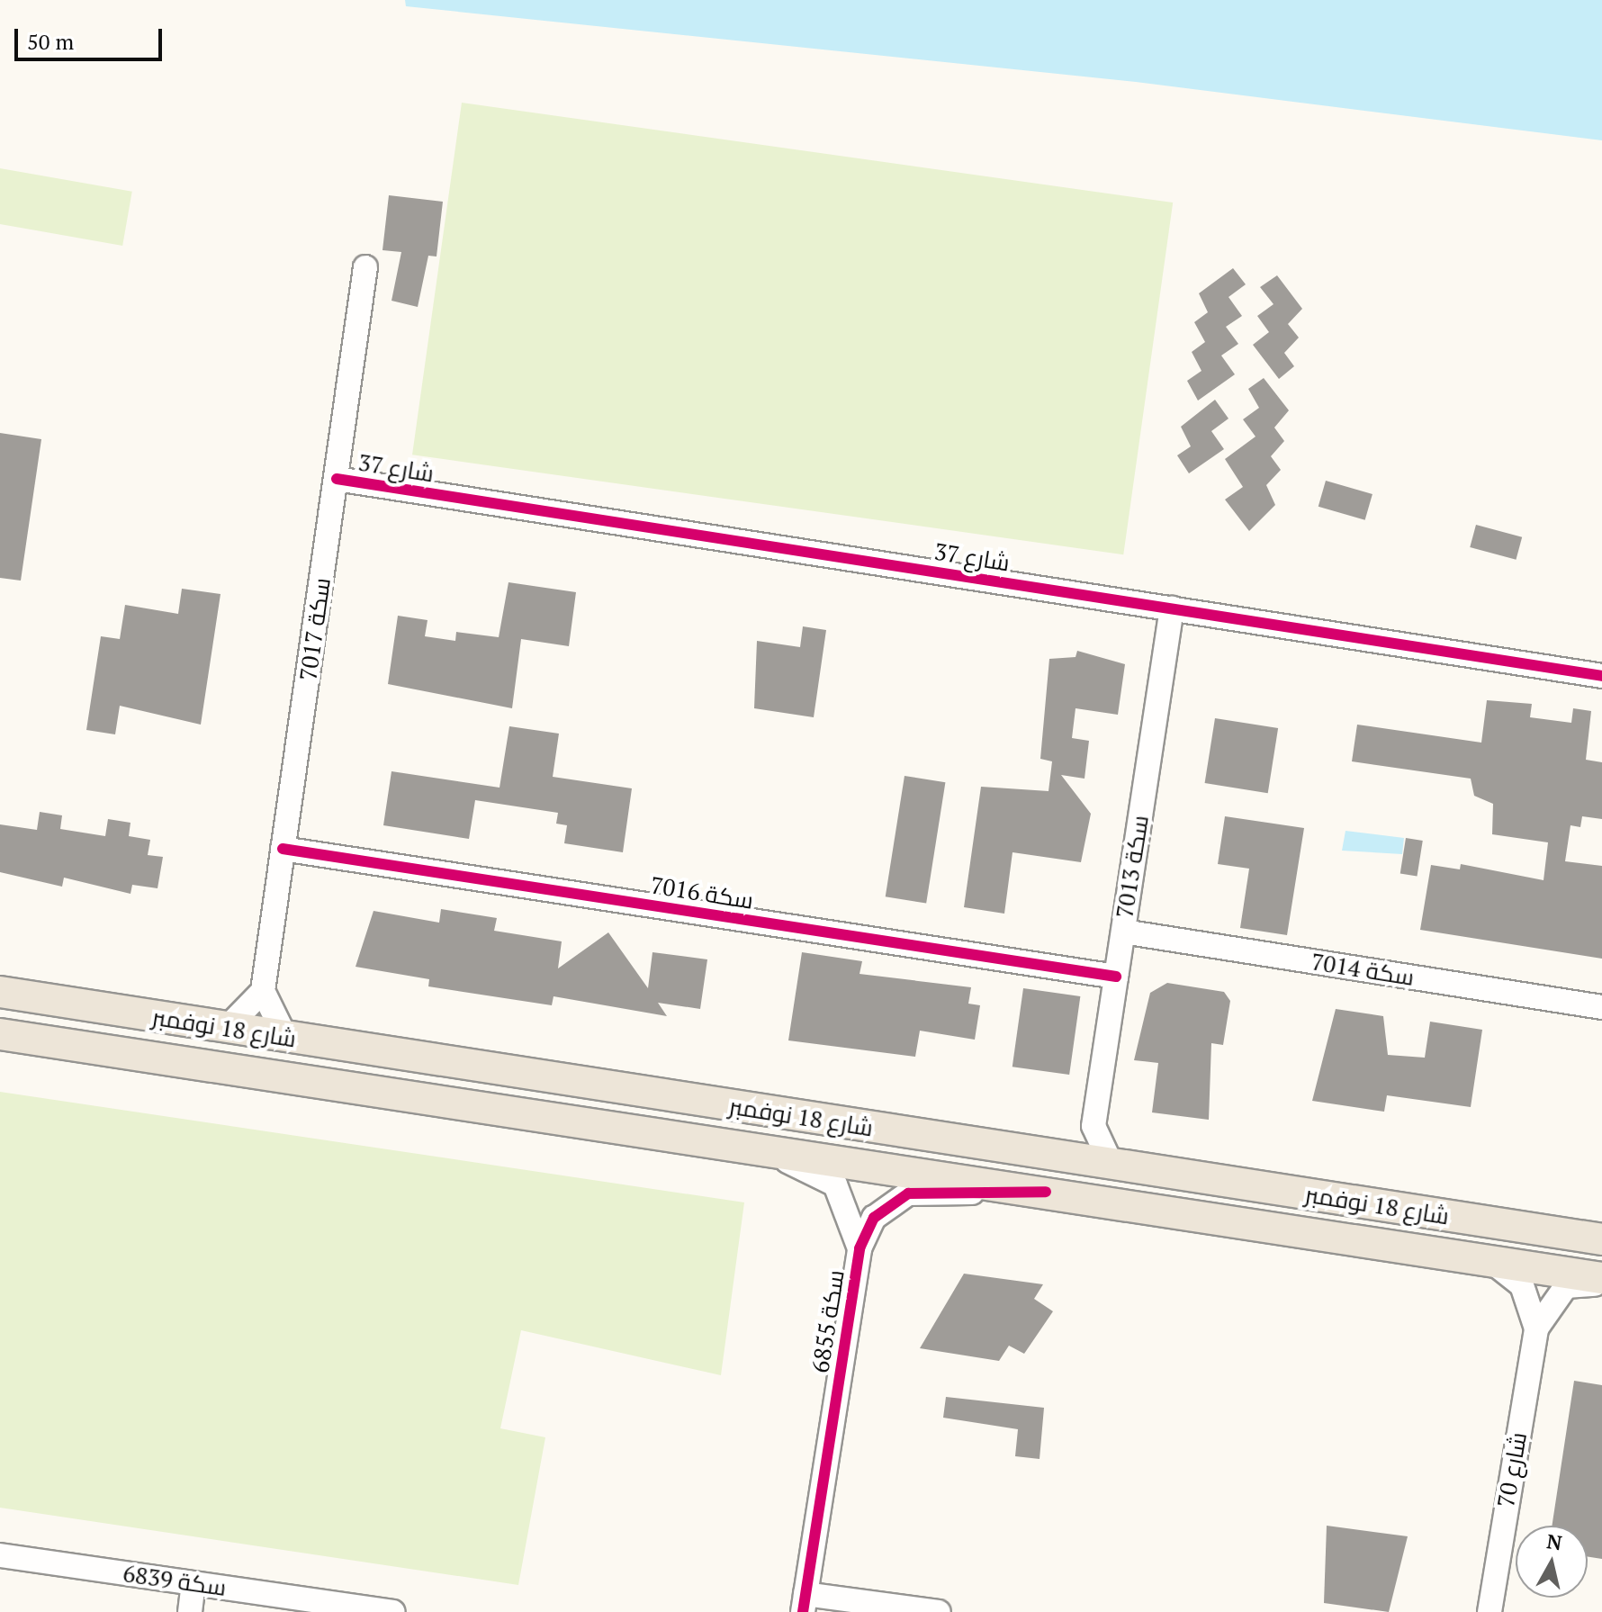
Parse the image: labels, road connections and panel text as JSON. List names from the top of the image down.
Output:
{
  "streets": {
    "main road": ["شارع 18 نوفمبر"],
    "street": [
      "شارع 37",
      "سكة 7017",
      "سكة 7013",
      "سكة 7016",
      "سكة 7014",
      "سكة 6855",
      "شارع 70",
      "سكة 6839"
    ]
  },
  "crossings": [
    ["شارع 37", "سكة 7017"],
    ["شارع 37", "سكة 7013"],
    ["سكة 7017", "سكة 7016"],
    ["سكة 7013", "سكة 7016"],
    ["سكة 7013", "سكة 7014"],
    ["شارع 18 نوفمبر", "سكة 6855"],
    ["شارع 18 نوفمبر", "شارع 70"]
  ],
  "scale_bar": "50 m",
  "north": "top"
}
